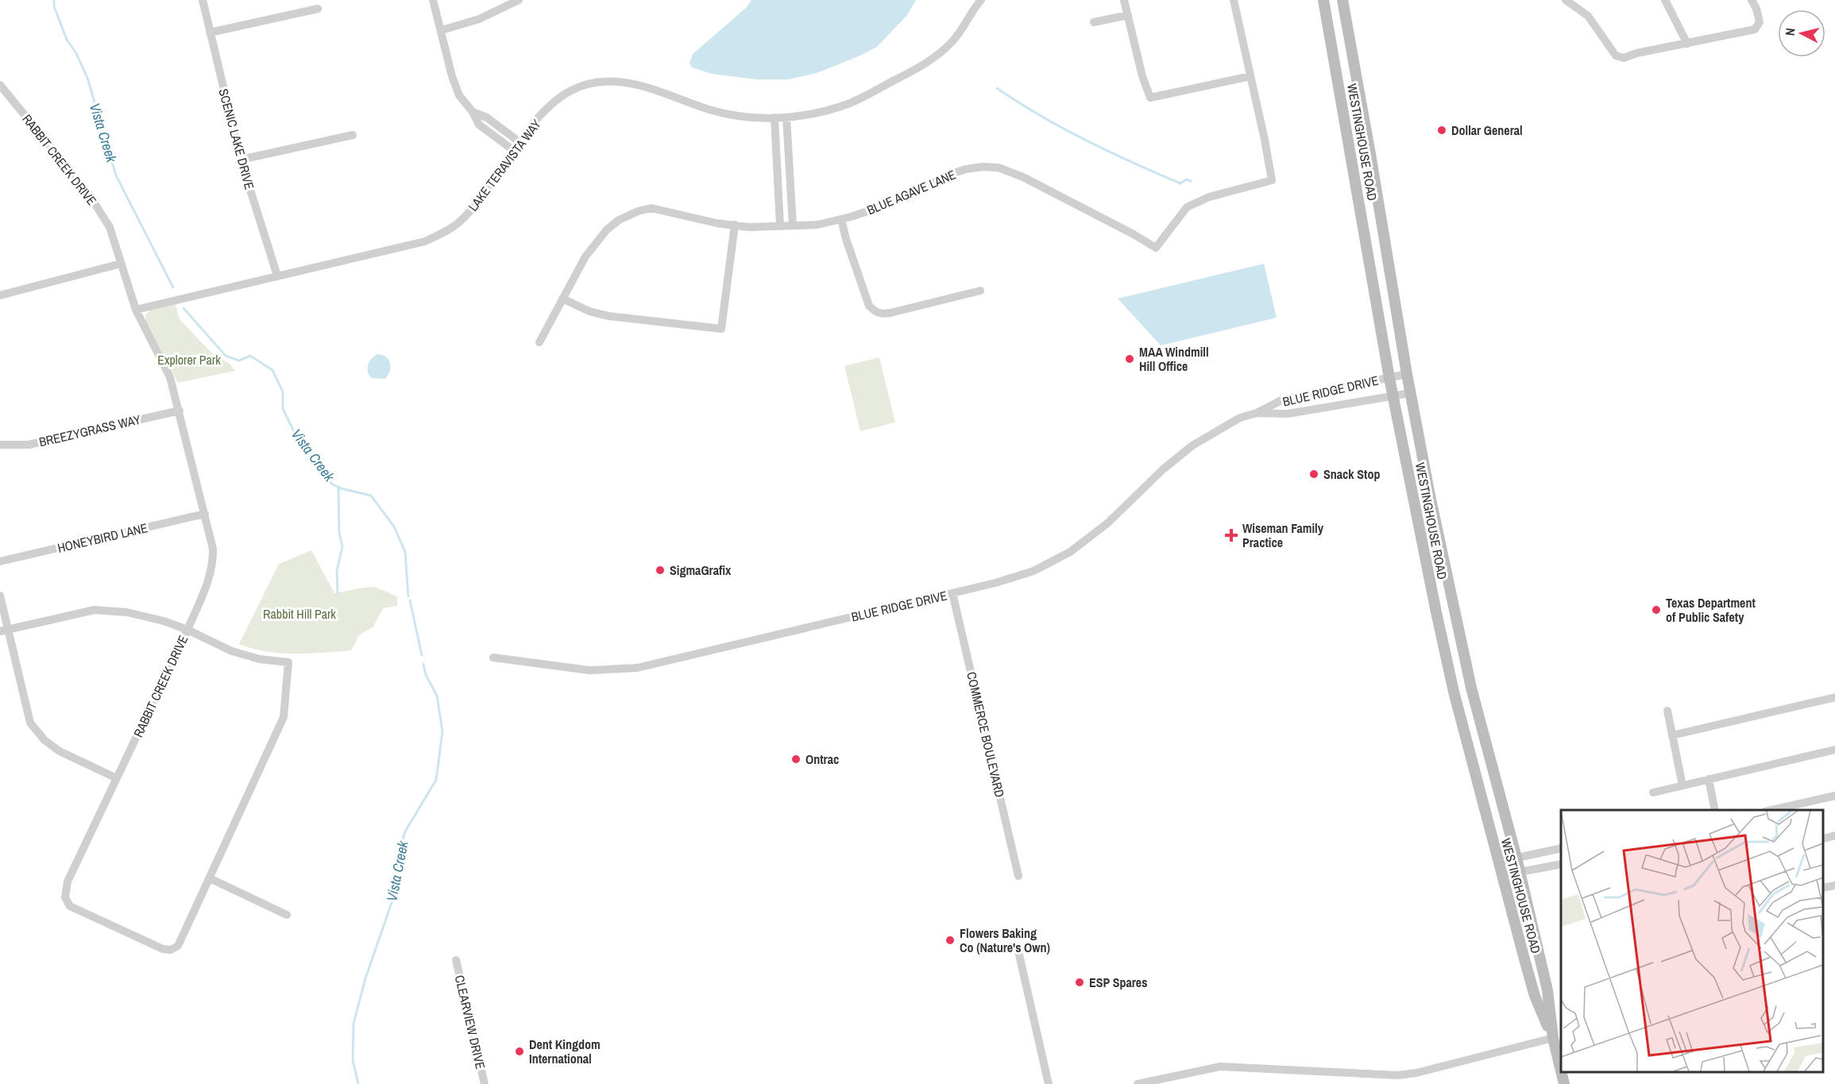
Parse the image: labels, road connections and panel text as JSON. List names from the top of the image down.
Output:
{
  "streets": {
    "main road": ["WESTINGHOUSE ROAD"],
    "street": [
      "SCENIC LAKE DRIVE",
      "RABBIT CREEK DRIVE",
      "LAKE TERAVISTA WAY",
      "BLUE AGAVE LANE",
      "BLUE RIDGE DRIVE",
      "BREEZYGRASS WAY",
      "HONEYBIRD LANE",
      "COMMERCE BOULEVARD",
      "CLEARVIEW DRIVE"
    ]
  },
  "crossings": [
    ["SCENIC LAKE DRIVE", "LAKE TERAVISTA WAY"],
    ["WESTINGHOUSE ROAD", "BLUE RIDGE DRIVE"],
    ["RABBIT CREEK DRIVE", "LAKE TERAVISTA WAY"],
    ["RABBIT CREEK DRIVE", "BREEZYGRASS WAY"],
    ["RABBIT CREEK DRIVE", "HONEYBIRD LANE"],
    ["BLUE RIDGE DRIVE", "COMMERCE BOULEVARD"]
  ],
  "water": ["Vista Creek"],
  "parks": ["Explorer Park", "Rabbit Hill Park"],
  "places": {
    "other": [
      "Dollar General",
      "MAA Windmill Hill Office",
      "Snack Stop",
      "SigmaGrafix",
      "Texas Department of Public Safety",
      "Ontrac",
      "Flowers Baking Co (Nature's Own)",
      "ESP Spares",
      "Dent Kingdom International"
    ],
    "health": ["Wiseman Family Practice"]
  },
  "north": "left"
}
